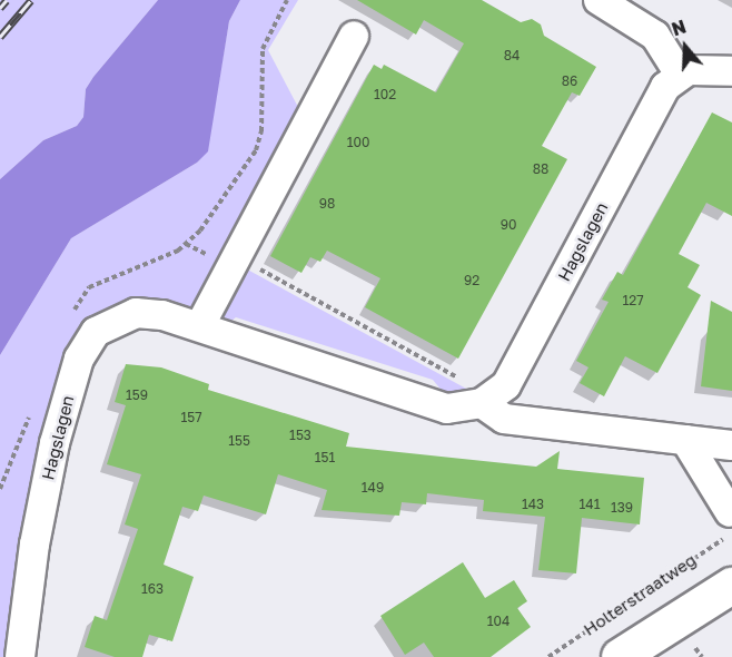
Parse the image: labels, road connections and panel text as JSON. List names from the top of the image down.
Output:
{
  "streets": {
    "street": ["Hagslagen"],
    "path": ["Holterstraatweg"]
  },
  "house_numbers": [
    "84",
    "86",
    "102",
    "100",
    "88",
    "98",
    "90",
    "92",
    "127",
    "159",
    "157",
    "153",
    "155",
    "151",
    "149",
    "143",
    "141",
    "139",
    "163",
    "104"
  ],
  "north": "top"
}
